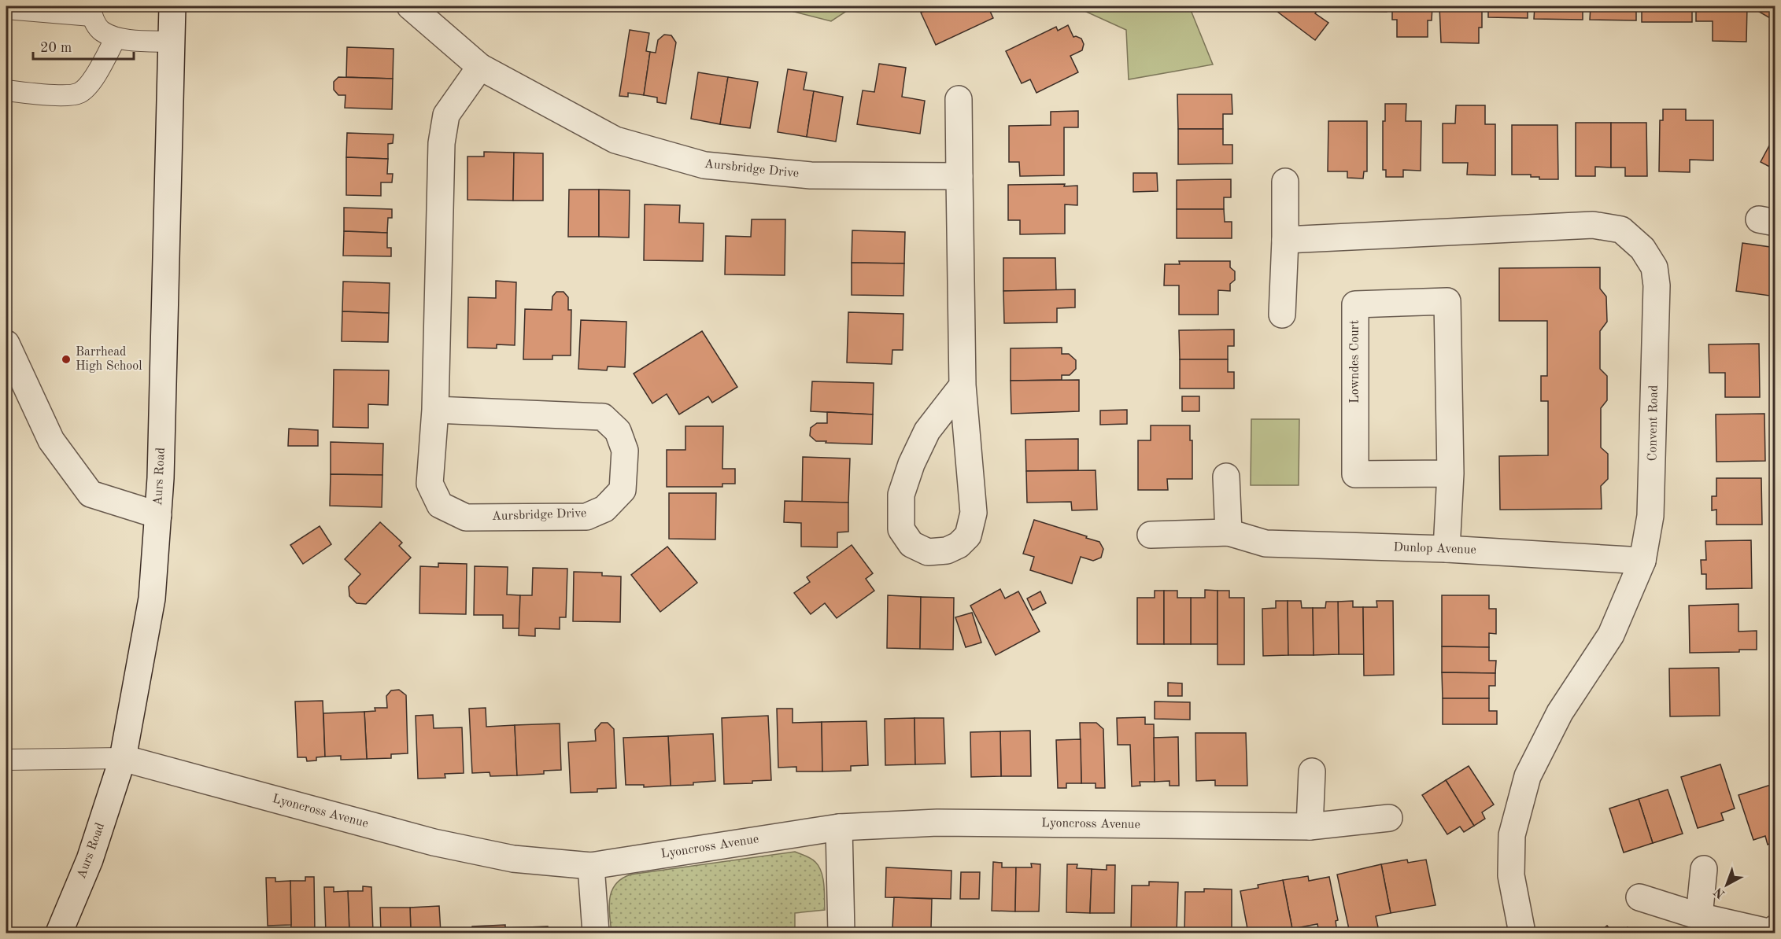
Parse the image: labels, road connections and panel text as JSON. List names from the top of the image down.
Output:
{
  "streets": {
    "street": [
      "Aursbridge Drive",
      "Lowndes Court",
      "Convent Road",
      "Aurs Road",
      "Dunlop Avenue",
      "Lyoncross Avenue"
    ]
  },
  "crossings": [
    ["Lowndes Court", "Dunlop Avenue"],
    ["Convent Road", "Dunlop Avenue"],
    ["Aurs Road", "Lyoncross Avenue"]
  ],
  "places": ["Barrhead High School"],
  "scale_bar": "20 m",
  "north": "bottom left"
}
